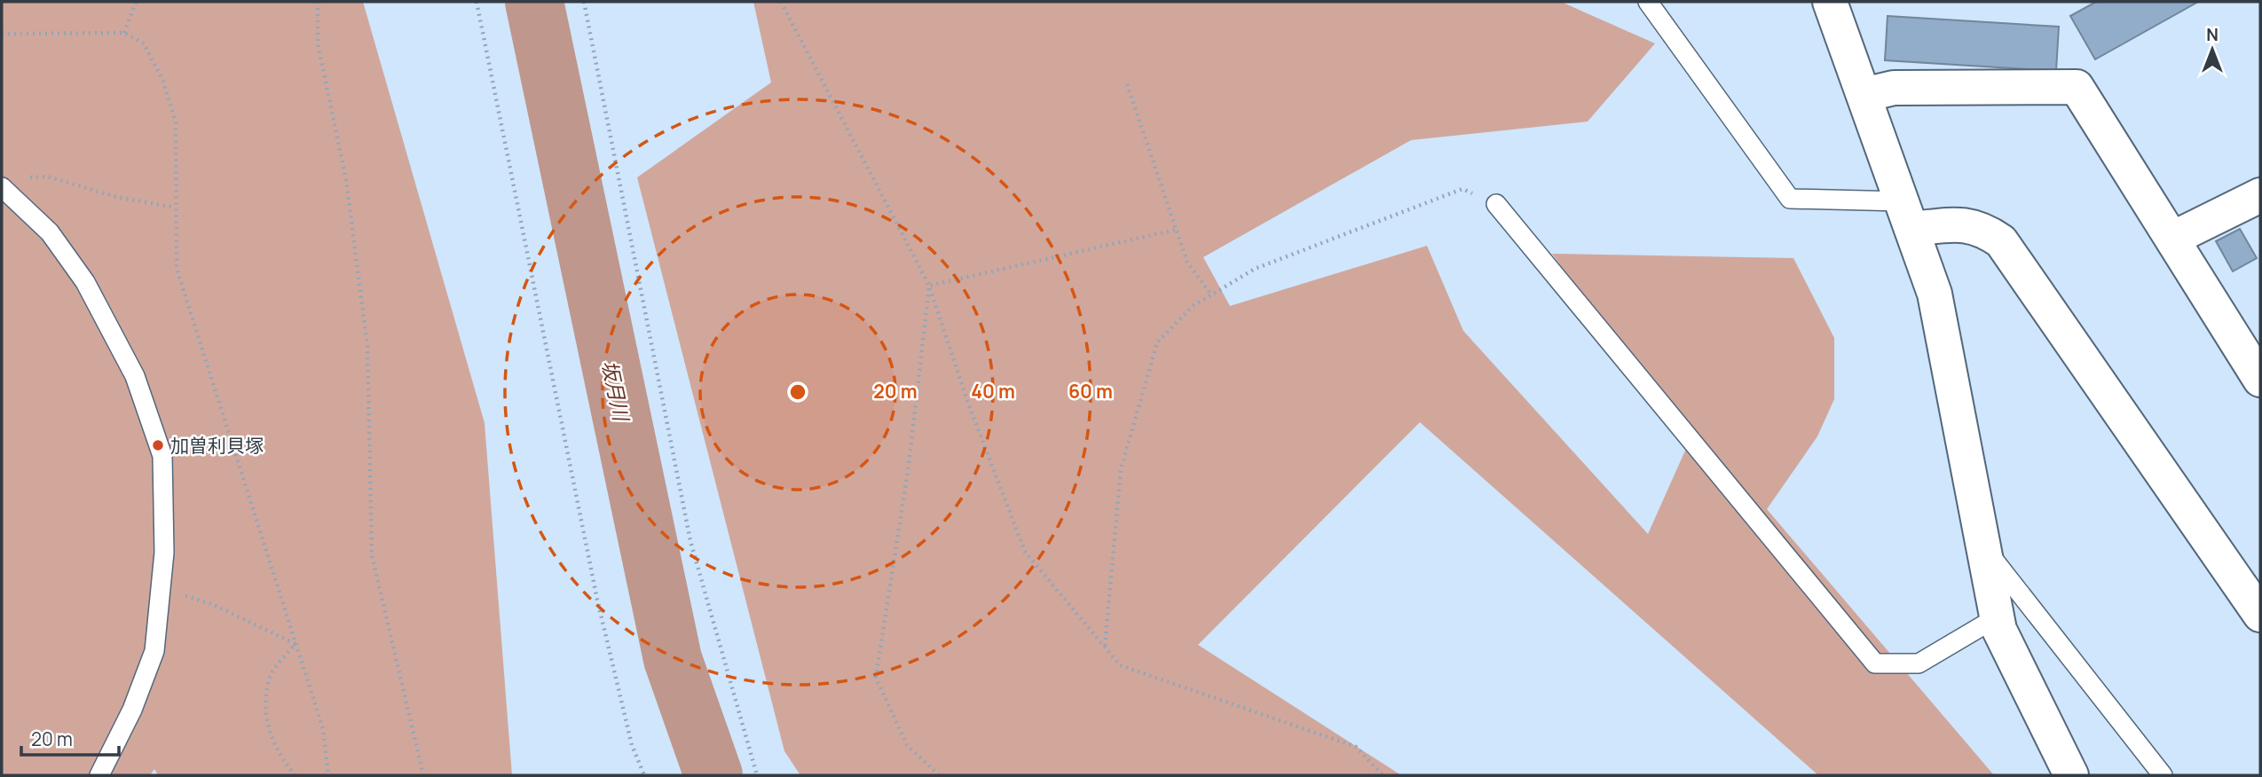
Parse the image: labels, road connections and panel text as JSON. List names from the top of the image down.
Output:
{
  "water": ["坂月川"],
  "places": ["加曽利貝塚"],
  "scale_bar": "20 m",
  "north": "top",
  "rings": ["20 m", "40 m", "60 m"]
}
